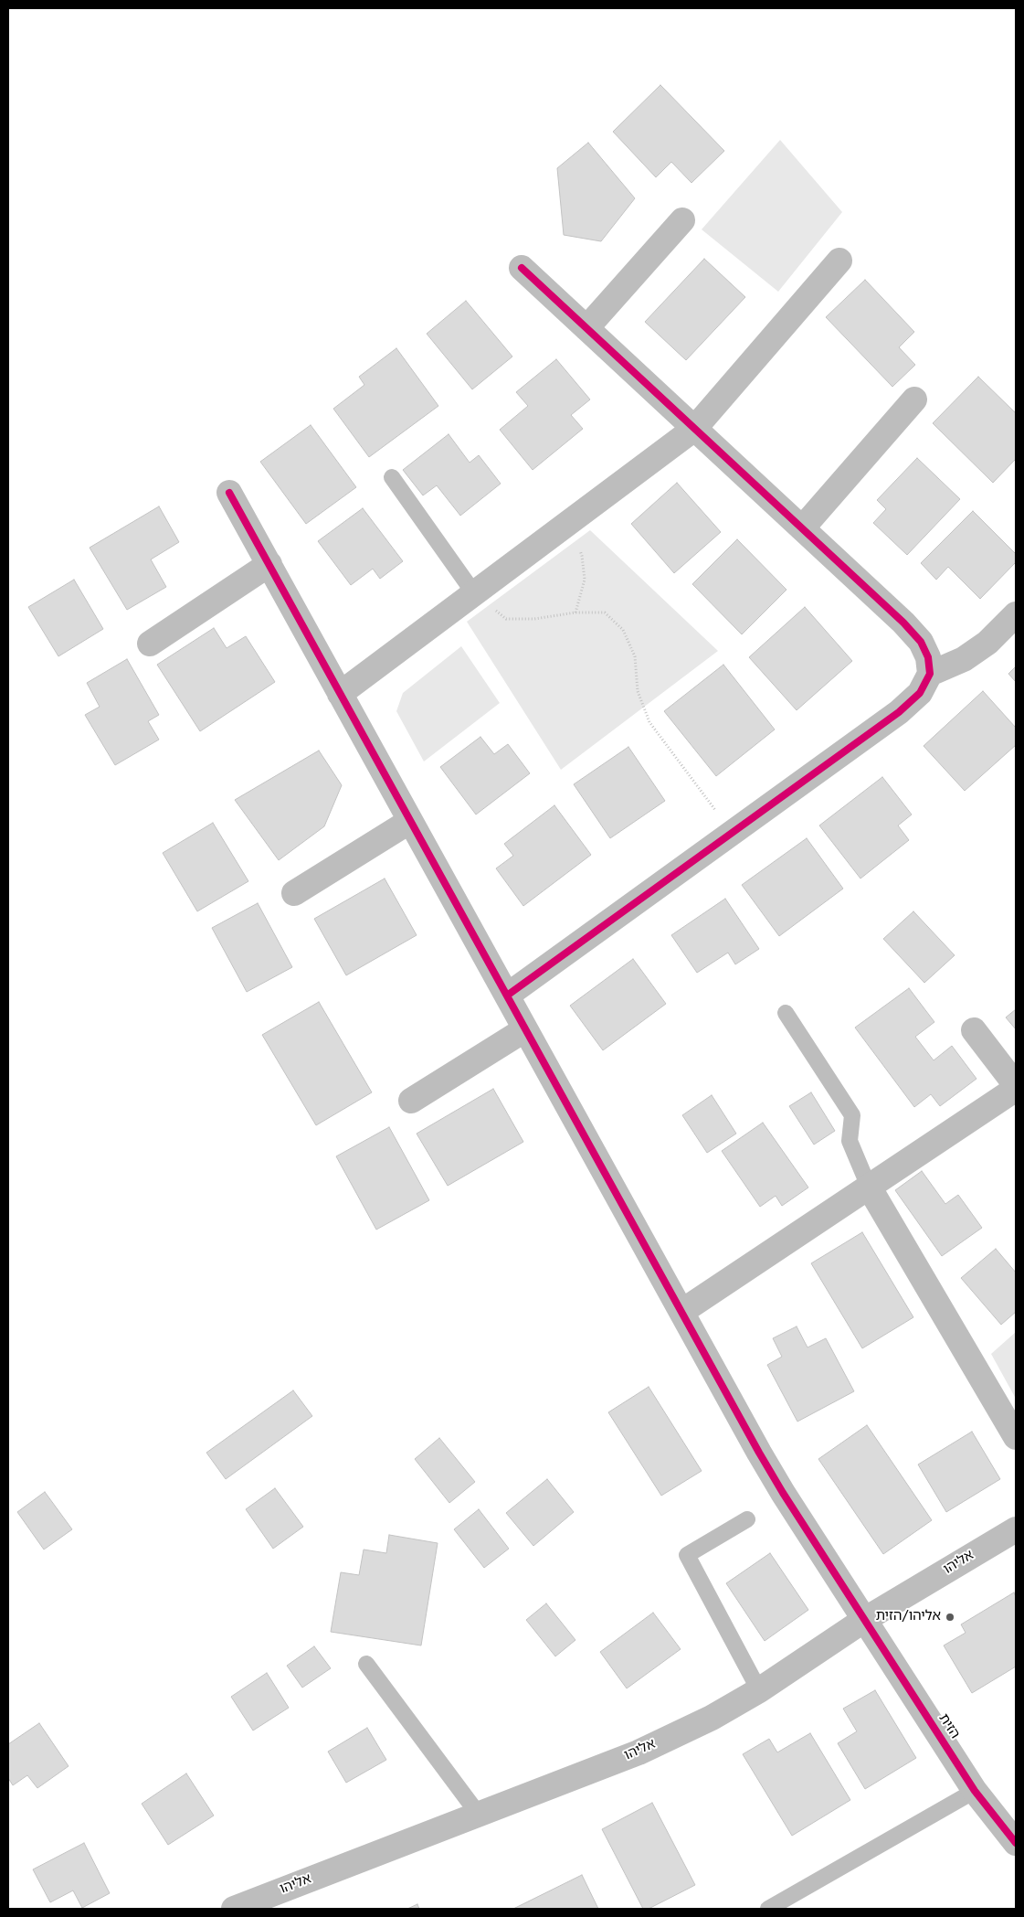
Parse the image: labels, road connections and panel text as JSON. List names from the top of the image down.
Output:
{
  "streets": {
    "street": ["אליהו", "הזית"]
  },
  "crossings": [
    ["אליהו", "הזית"]
  ],
  "places": ["אליהו/הזית"]
}
